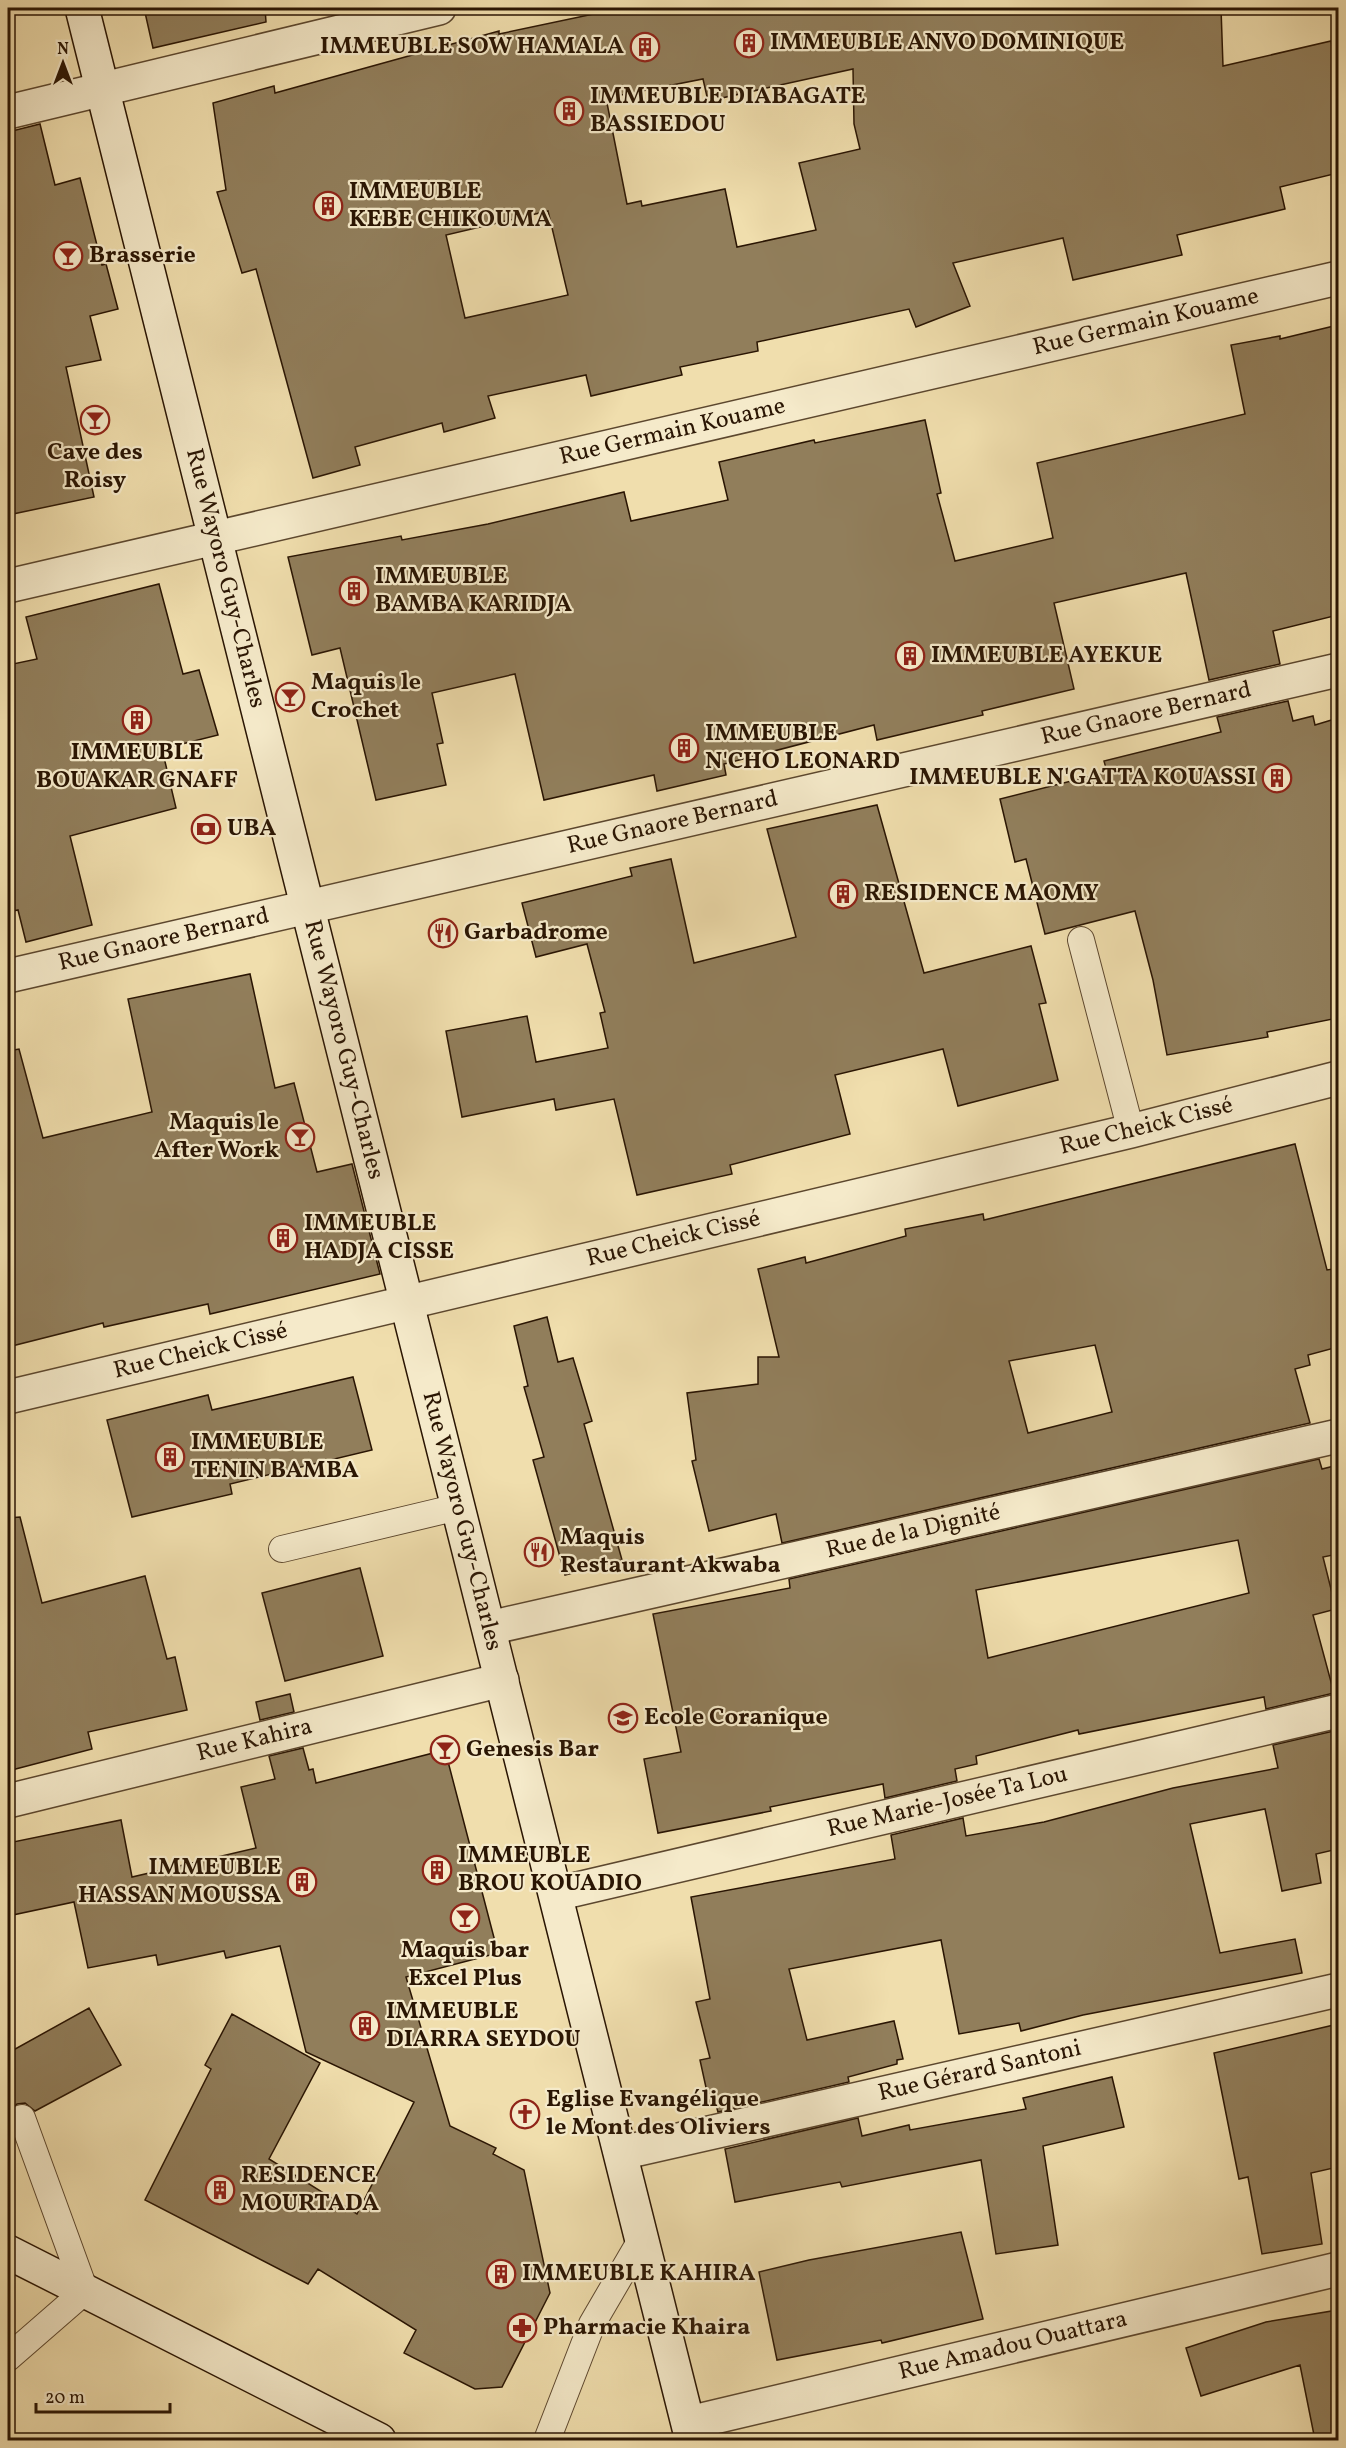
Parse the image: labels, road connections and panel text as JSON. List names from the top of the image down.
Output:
{
  "streets": {
    "street": [
      "Rue Germain Kouame",
      "Rue Wayoro Guy-Charles",
      "Rue Gnaore Bernard",
      "Rue Cheick Cissé",
      "Rue de la Dignité",
      "Rue Kahira",
      "Rue Marie-Josée Ta Lou",
      "Rue Gérard Santoni",
      "Rue Amadou Ouattara"
    ]
  },
  "crossings": [
    ["Rue Germain Kouame", "Rue Wayoro Guy-Charles"],
    ["Rue Wayoro Guy-Charles", "Rue Gnaore Bernard"],
    ["Rue Wayoro Guy-Charles", "Rue Cheick Cissé"],
    ["Rue Wayoro Guy-Charles", "Rue de la Dignité"],
    ["Rue Wayoro Guy-Charles", "Rue Kahira"],
    ["Rue Wayoro Guy-Charles", "Rue Marie-Josée Ta Lou"],
    ["Rue Wayoro Guy-Charles", "Rue Gérard Santoni"],
    ["Rue Wayoro Guy-Charles", "Rue Amadou Ouattara"]
  ],
  "places": {
    "building": [
      "IMMEUBLE ANVO DOMINIQUE",
      "IMMEUBLE SOW HAMALA",
      "IMMEUBLE DIABAGATE BASSIEDOU",
      "IMMEUBLE KEBE CHIKOUMA",
      "IMMEUBLE BAMBA KARIDJA",
      "IMMEUBLE AYEKUE",
      "IMMEUBLE BOUAKAR GNAFF",
      "IMMEUBLE N'CHO LEONARD",
      "IMMEUBLE N'GATTA KOUASSI",
      "RESIDENCE MAOMY",
      "IMMEUBLE HADJA CISSE",
      "IMMEUBLE TENIN BAMBA",
      "IMMEUBLE BROU KOUADIO",
      "IMMEUBLE HASSAN MOUSSA",
      "IMMEUBLE DIARRA SEYDOU",
      "RESIDENCE MOURTADA",
      "IMMEUBLE KAHIRA"
    ],
    "bar": [
      "Brasserie",
      "Cave des Roisy",
      "Maquis le Crochet",
      "Maquis le After Work",
      "Genesis Bar",
      "Maquis bar Excel Plus"
    ],
    "bank": ["UBA"],
    "restaurant": ["Garbadrome", "Maquis Restaurant Akwaba"],
    "school or university": ["Ecole Coranique"],
    "church": ["Eglise Evangélique le Mont des Oliviers"],
    "pharmacy": ["Pharmacie Khaira"]
  },
  "scale_bar": "20 m",
  "north": "top"
}
